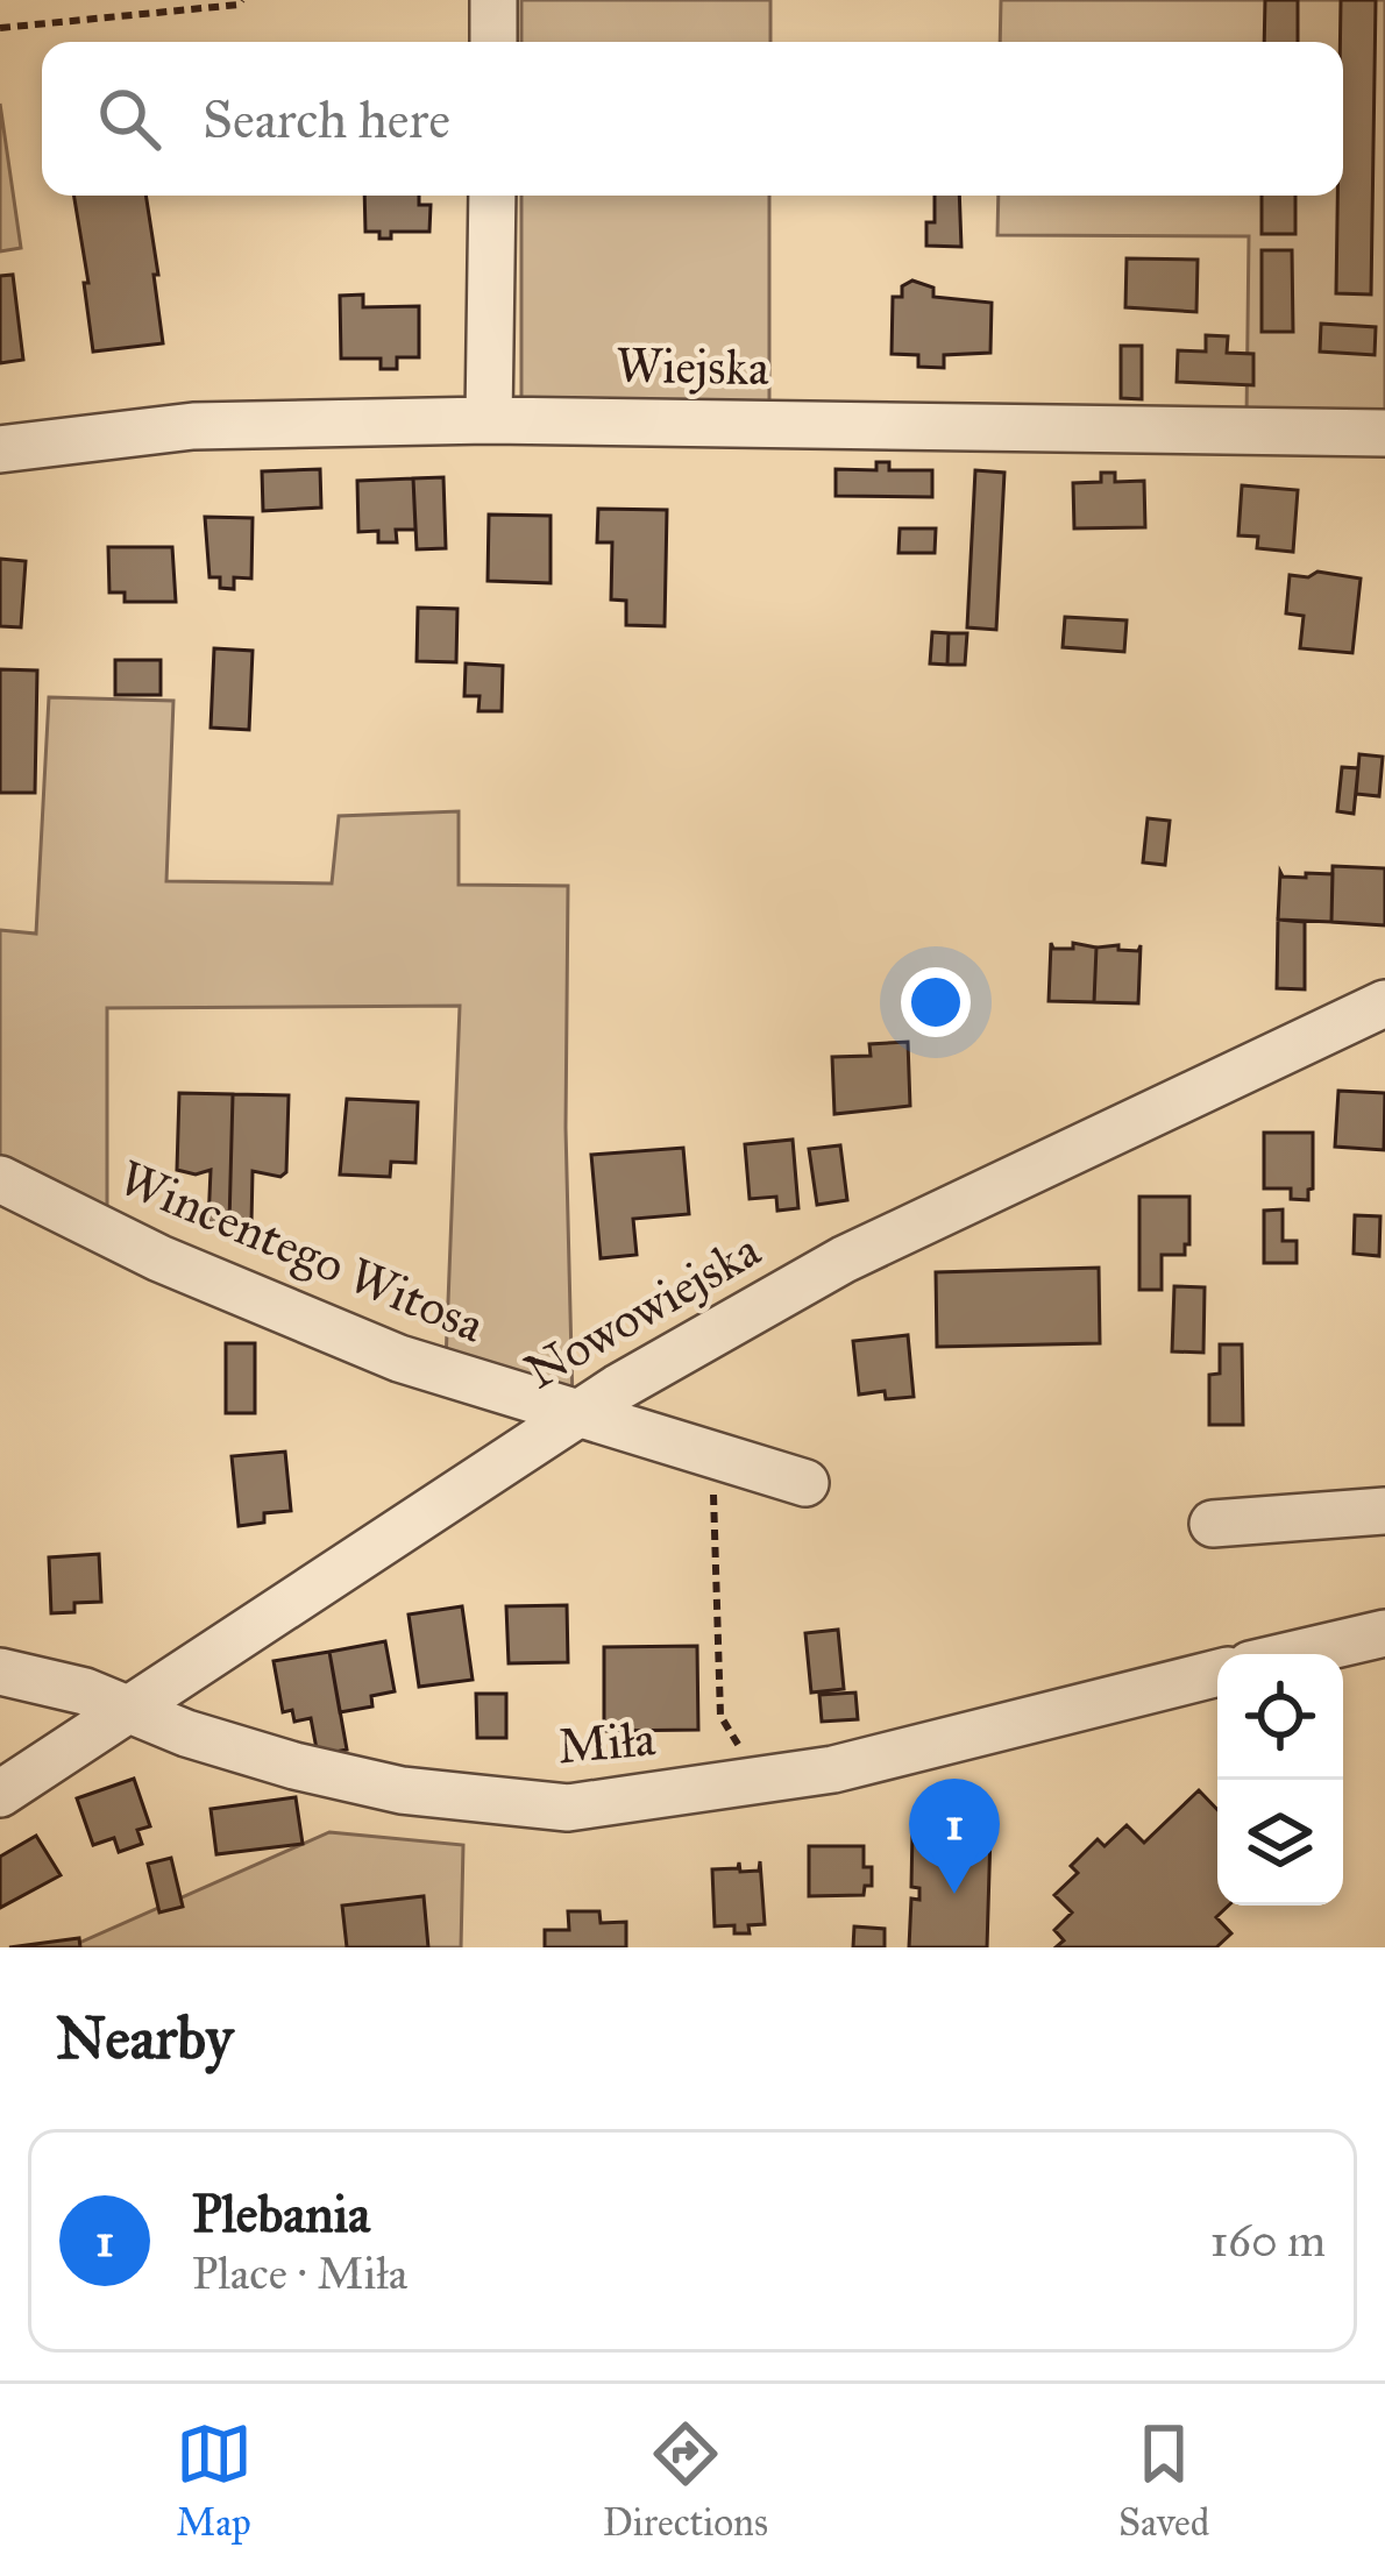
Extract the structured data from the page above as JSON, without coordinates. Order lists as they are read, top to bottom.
{
  "streets": {
    "street": [
      "Wiejska",
      "Wincentego Witosa",
      "Nowowiejska",
      "Miła"
    ]
  },
  "crossings": [
    ["Wincentego Witosa", "Nowowiejska"],
    ["Nowowiejska", "Miła"]
  ],
  "page": {
    "search": "Search here",
    "pins": "1",
    "heading": "Nearby",
    "list": [
      {
        "mark": "1",
        "name": "Plebania",
        "note": "Place · Miła",
        "value": "160 m"
      }
    ],
    "nav": ["Map", "Directions", "Saved"]
  }
}
